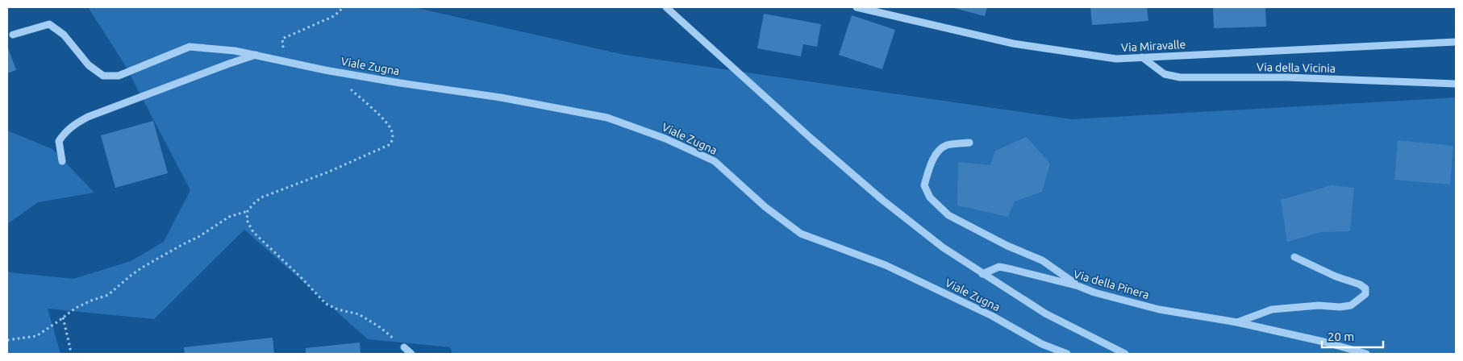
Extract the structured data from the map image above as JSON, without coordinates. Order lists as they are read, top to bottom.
{
  "streets": {
    "street": [
      "Via Miravalle",
      "Viale Zugna",
      "Via della Vicinia",
      "Via della Pinera"
    ]
  },
  "crossings": [
    ["Via Miravalle", "Via della Vicinia"],
    ["Viale Zugna", "Via della Pinera"]
  ],
  "scale_bar": "20 m"
}
